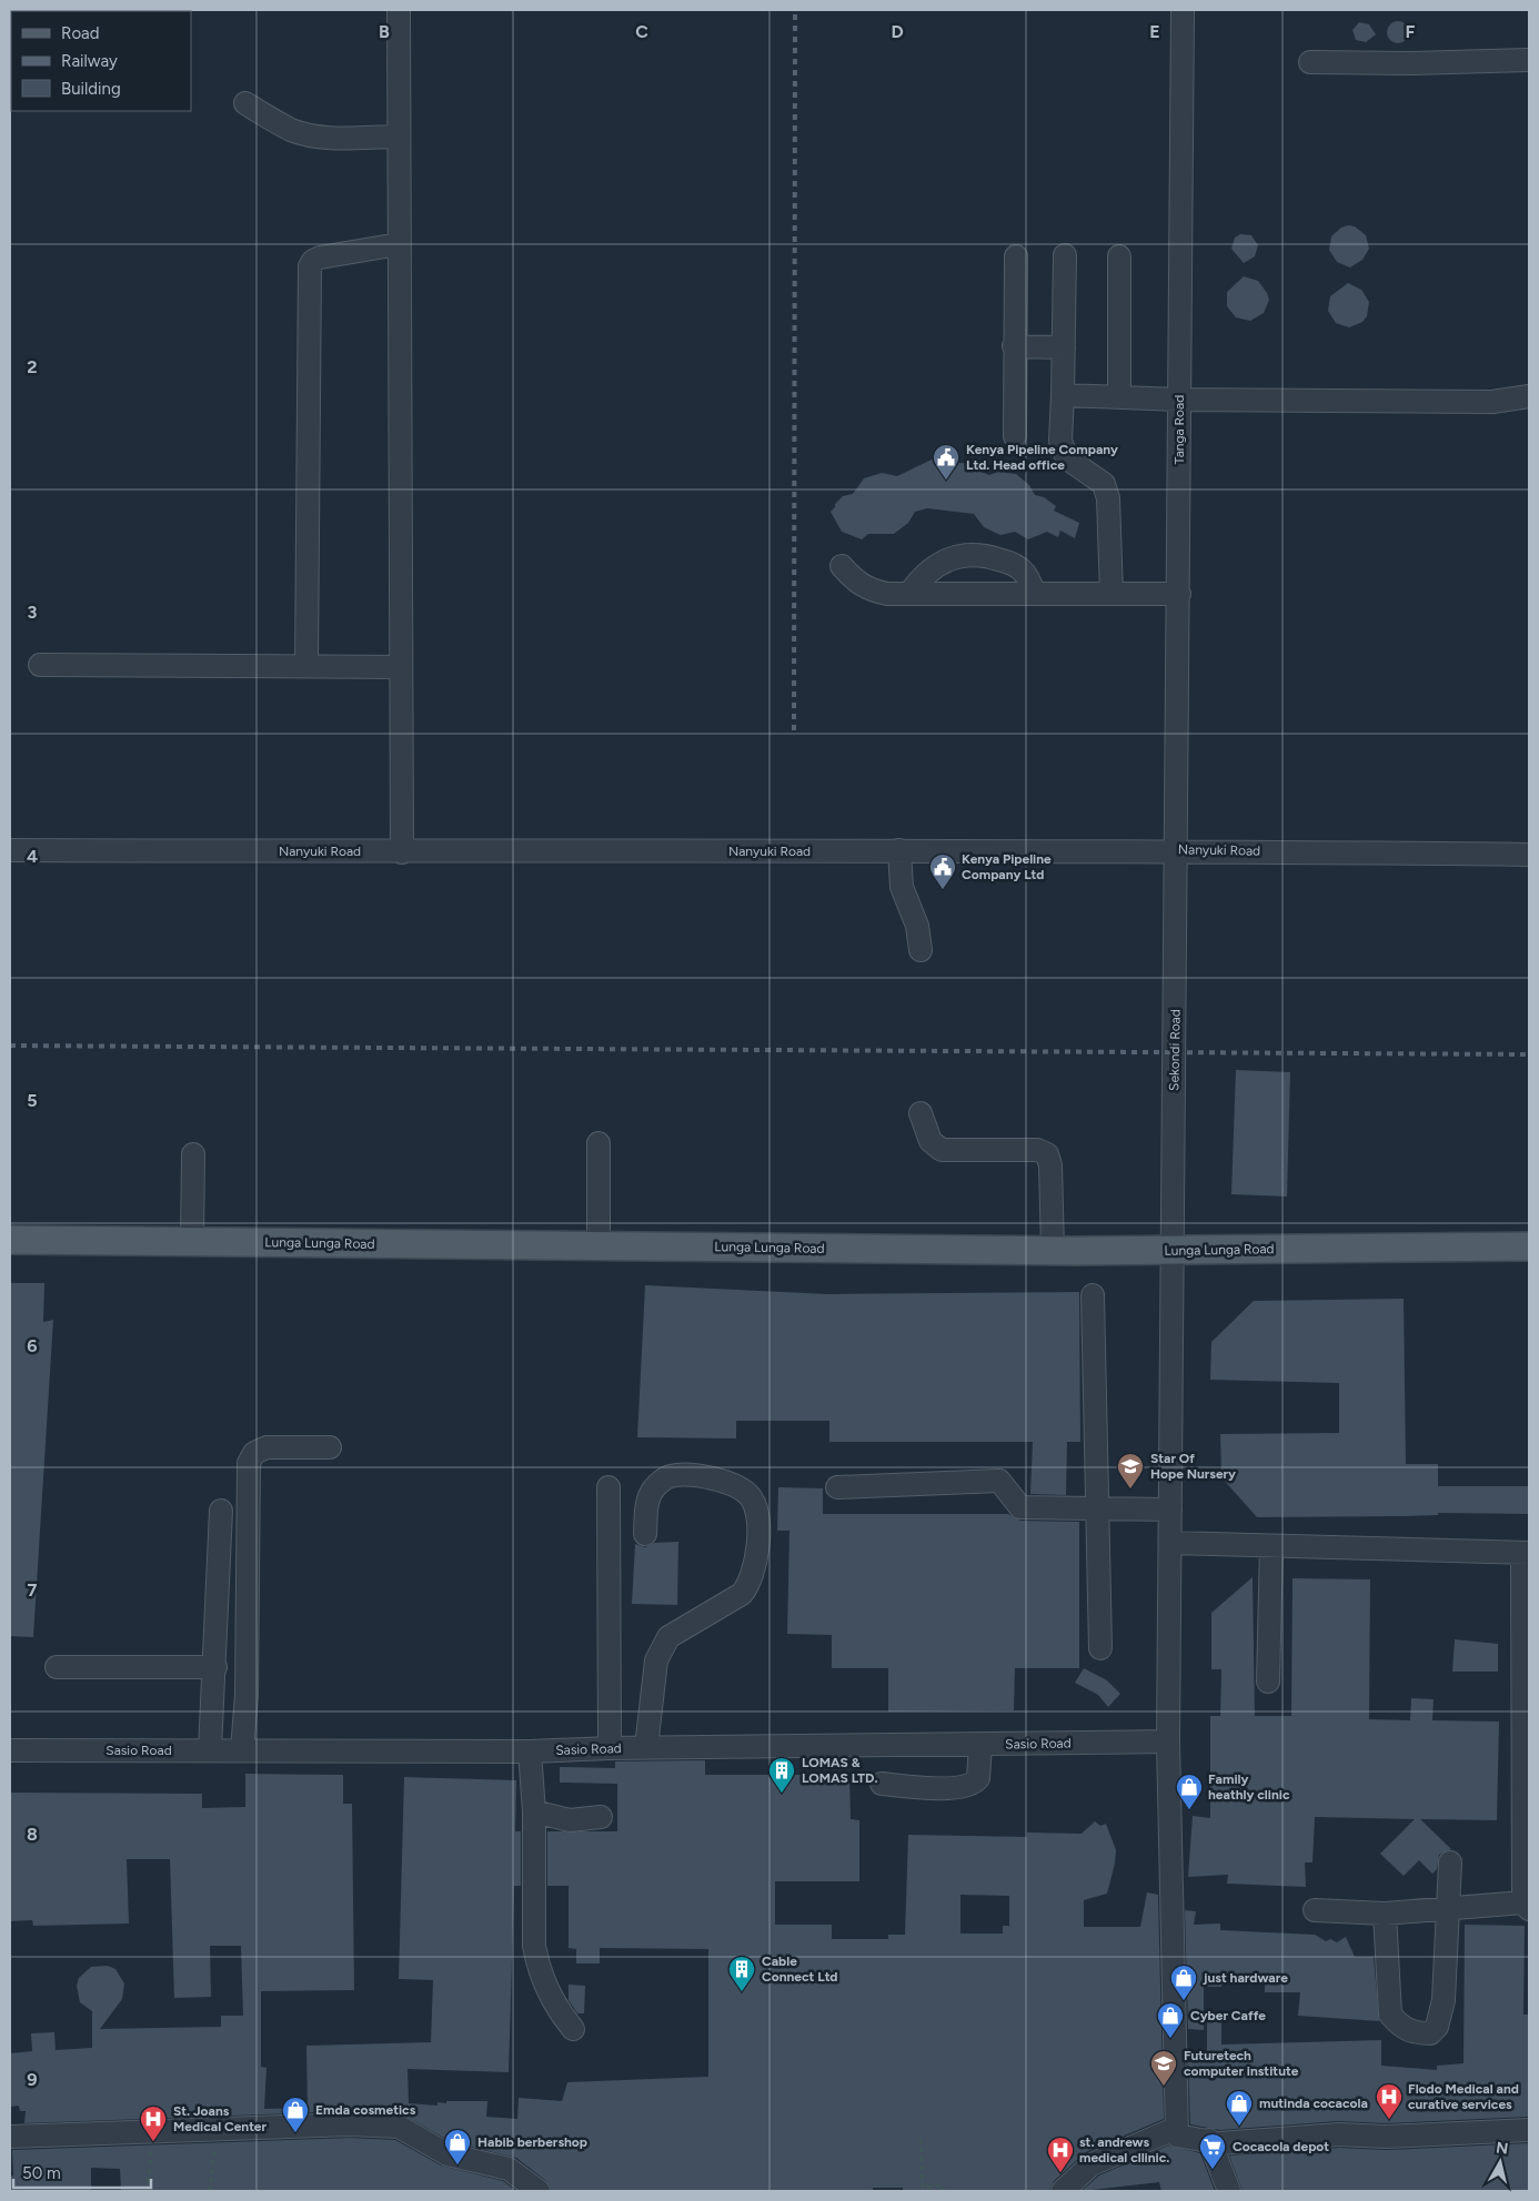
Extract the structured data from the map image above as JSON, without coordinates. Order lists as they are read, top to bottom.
{
  "streets": {
    "main road": ["Lunga Lunga Road"],
    "street": [
      "Tanga Road",
      "Nanyuki Road",
      "Sekondi Road",
      "Sasio Road"
    ]
  },
  "crossings": [
    ["Tanga Road", "Nanyuki Road"],
    ["Tanga Road", "Sekondi Road"],
    ["Nanyuki Road", "Sekondi Road"],
    ["Sekondi Road", "Lunga Lunga Road"],
    ["Sekondi Road", "Sasio Road"]
  ],
  "places": {
    "public building": ["Kenya Pipeline Company Ltd. Head office", "Kenya Pipeline Company Ltd"],
    "school or university": ["Star Of Hope Nursery", "Futuretech computer institute"],
    "building": ["LOMAS & LOMAS LTD.", "Cable Connect Ltd"],
    "shop": [
      "Family heathly clinic",
      "just hardware",
      "Cyber Caffe",
      "mutinda cocacola",
      "Emda cosmetics",
      "Habib berbershop"
    ],
    "hospital": ["Flodo Medical and curative services", "St. Joans Medical Center", "st. andrews medical cllinic."],
    "supermarket": ["Cocacola depot"]
  },
  "legend": ["Road", "Railway", "Building"],
  "scale_bar": "50 m",
  "north": "top",
  "grid": {
    "columns": [
      "B",
      "C",
      "D",
      "E",
      "F"
    ],
    "rows": [
      "2",
      "3",
      "4",
      "5",
      "6",
      "7",
      "8",
      "9"
    ]
  }
}
